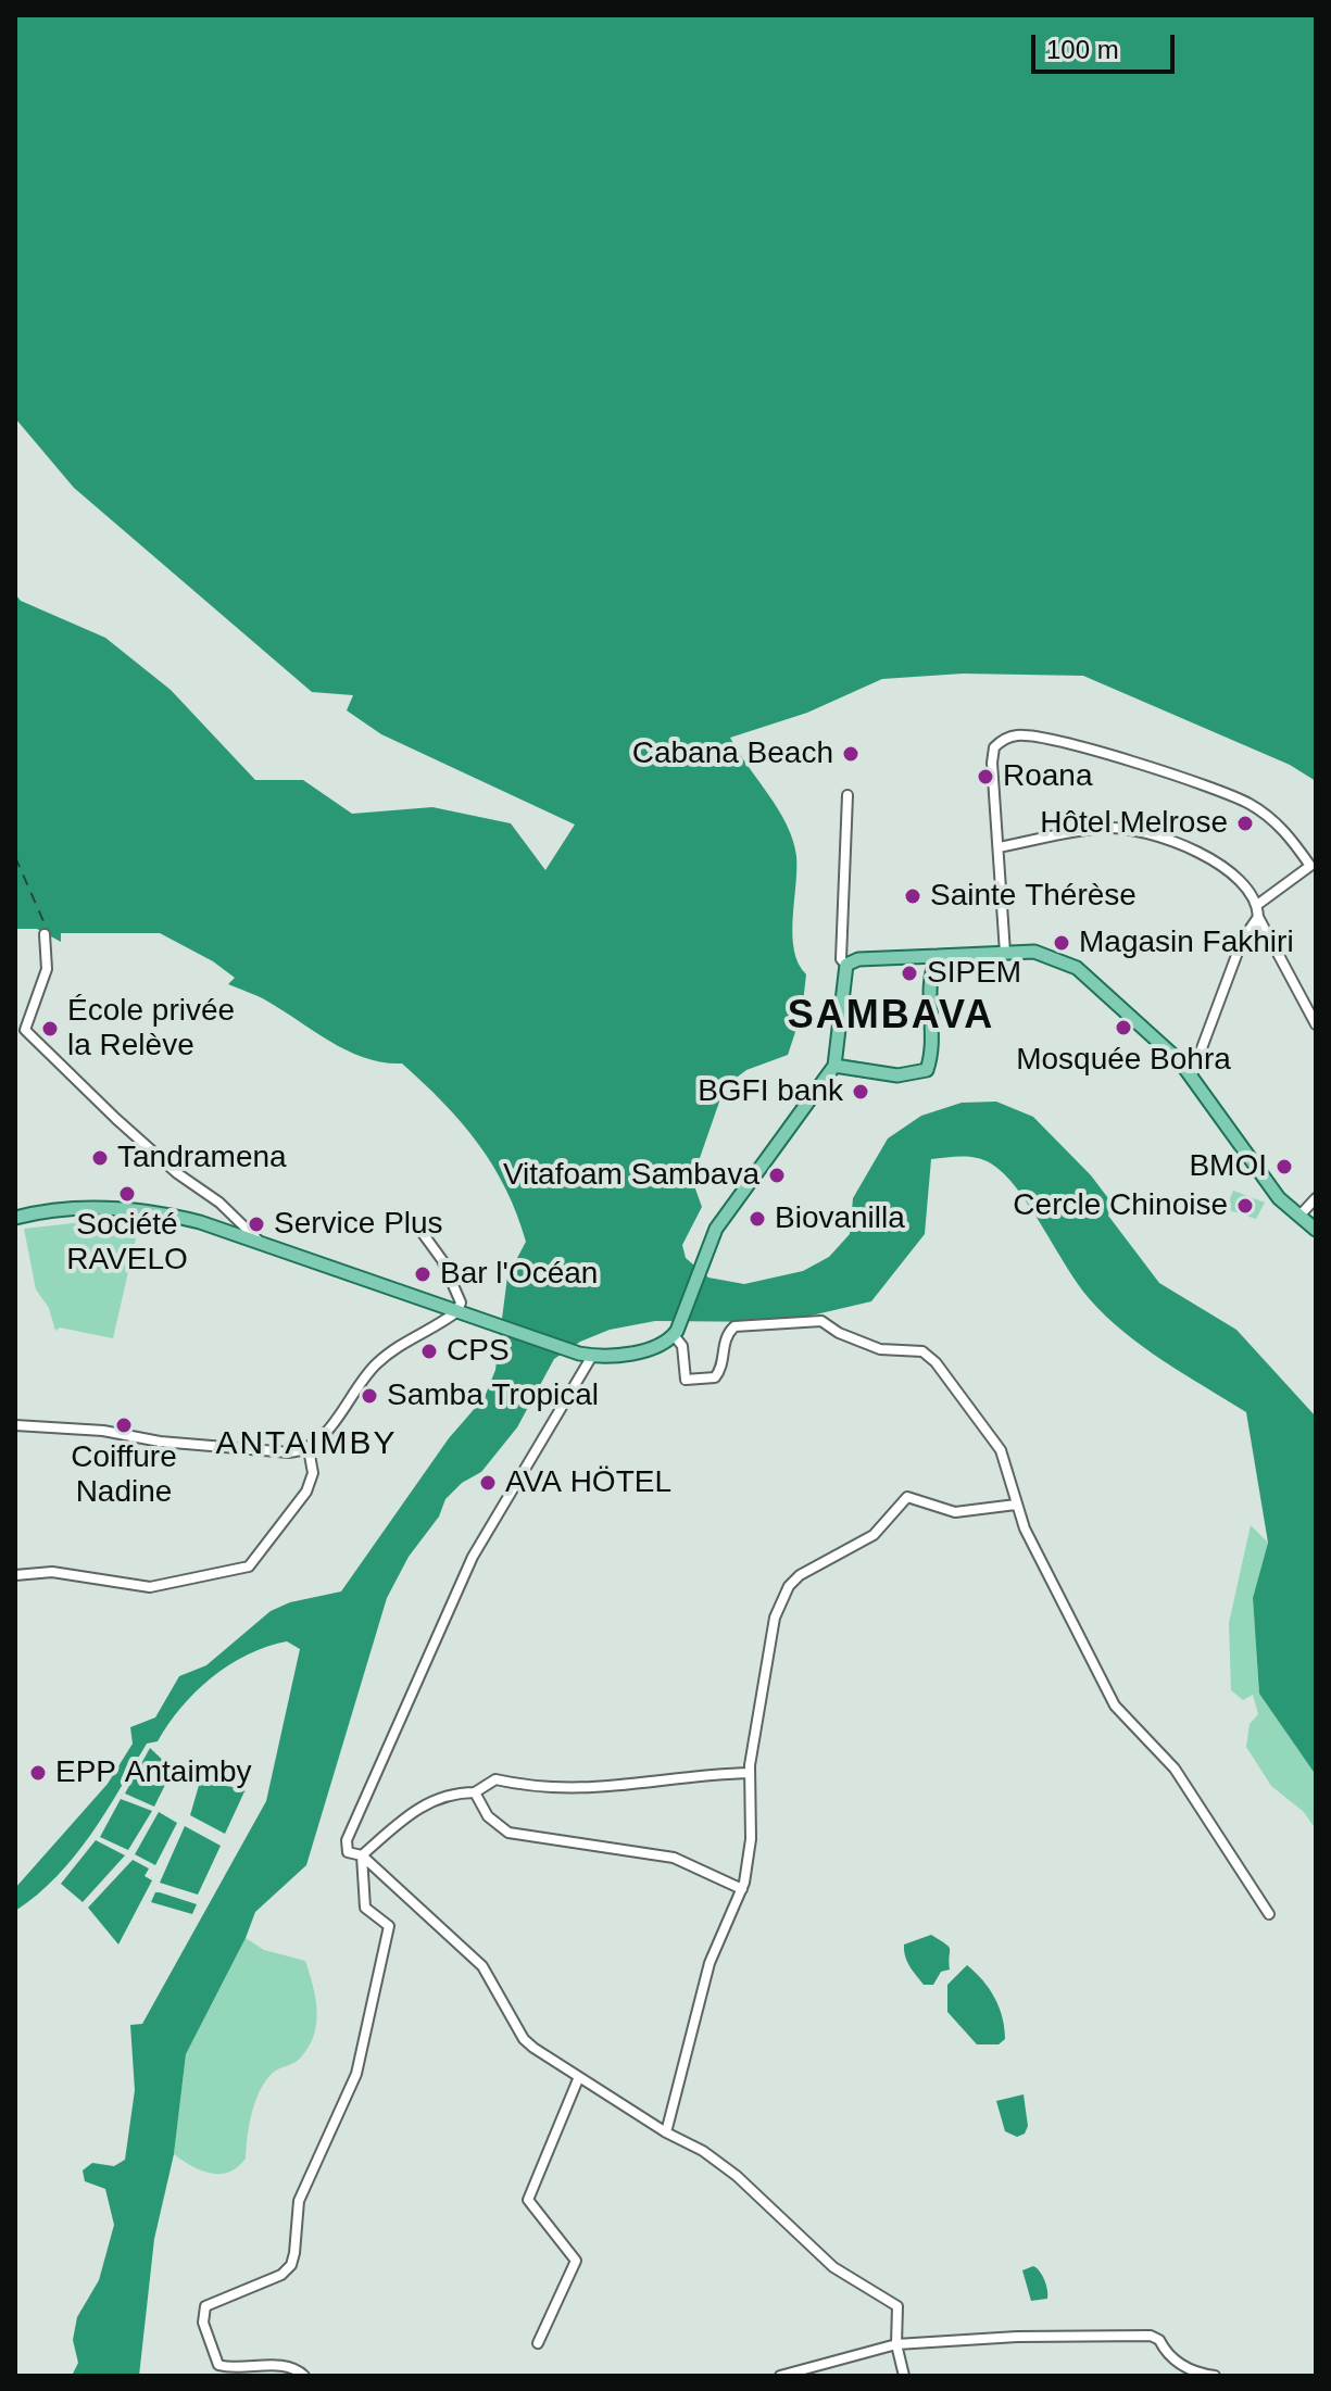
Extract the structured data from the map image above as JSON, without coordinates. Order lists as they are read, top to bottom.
{
  "districts": ["SAMBAVA", "ANTAIMBY"],
  "places": [
    "Cabana Beach",
    "Roana",
    "Hôtel Melrose",
    "Sainte Thérèse",
    "Magasin Fakhiri",
    "SIPEM",
    "Mosquée Bohra",
    "École privée la Relève",
    "BGFI bank",
    "Tandramena",
    "BMOI",
    "Vitafoam Sambava",
    "Société RAVELO",
    "Cercle Chinoise",
    "Biovanilla",
    "Service Plus",
    "Bar l'Océan",
    "CPS",
    "Samba Tropical",
    "Coiffure Nadine",
    "AVA HÖTEL",
    "EPP Antaimby"
  ],
  "scale_bar": "100 m"
}
